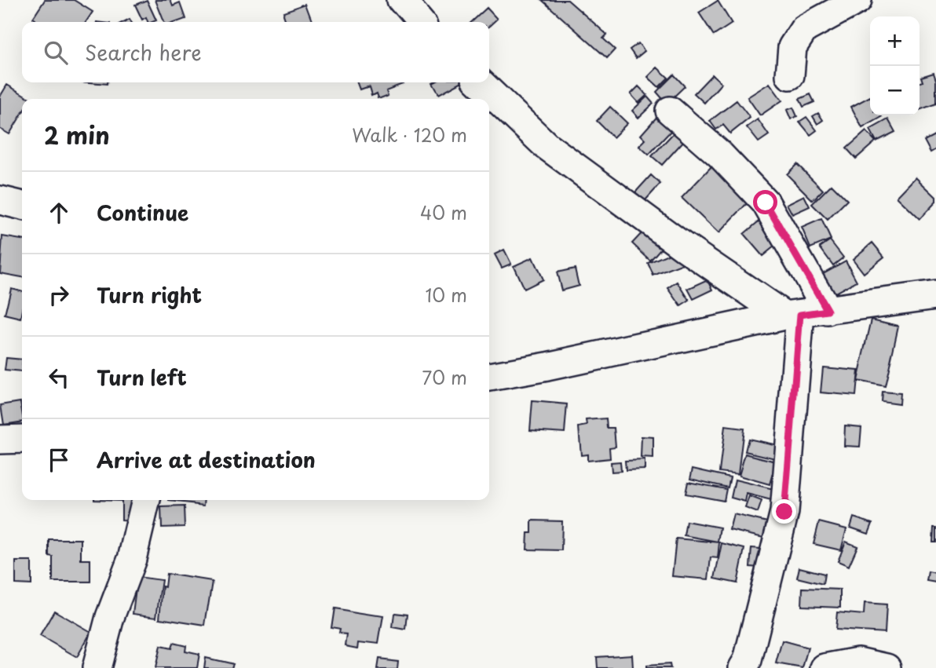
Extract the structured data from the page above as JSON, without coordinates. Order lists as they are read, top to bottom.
{
  "page": {
    "map_buttons": ["+", "−"],
    "search": "Search here",
    "heading": ["2 min", "Walk · 120 m"],
    "list": [
      ["Continue", "40 m"],
      ["Turn right", "10 m"],
      ["Turn left", "70 m"],
      "Arrive at destination"
    ]
  }
}
